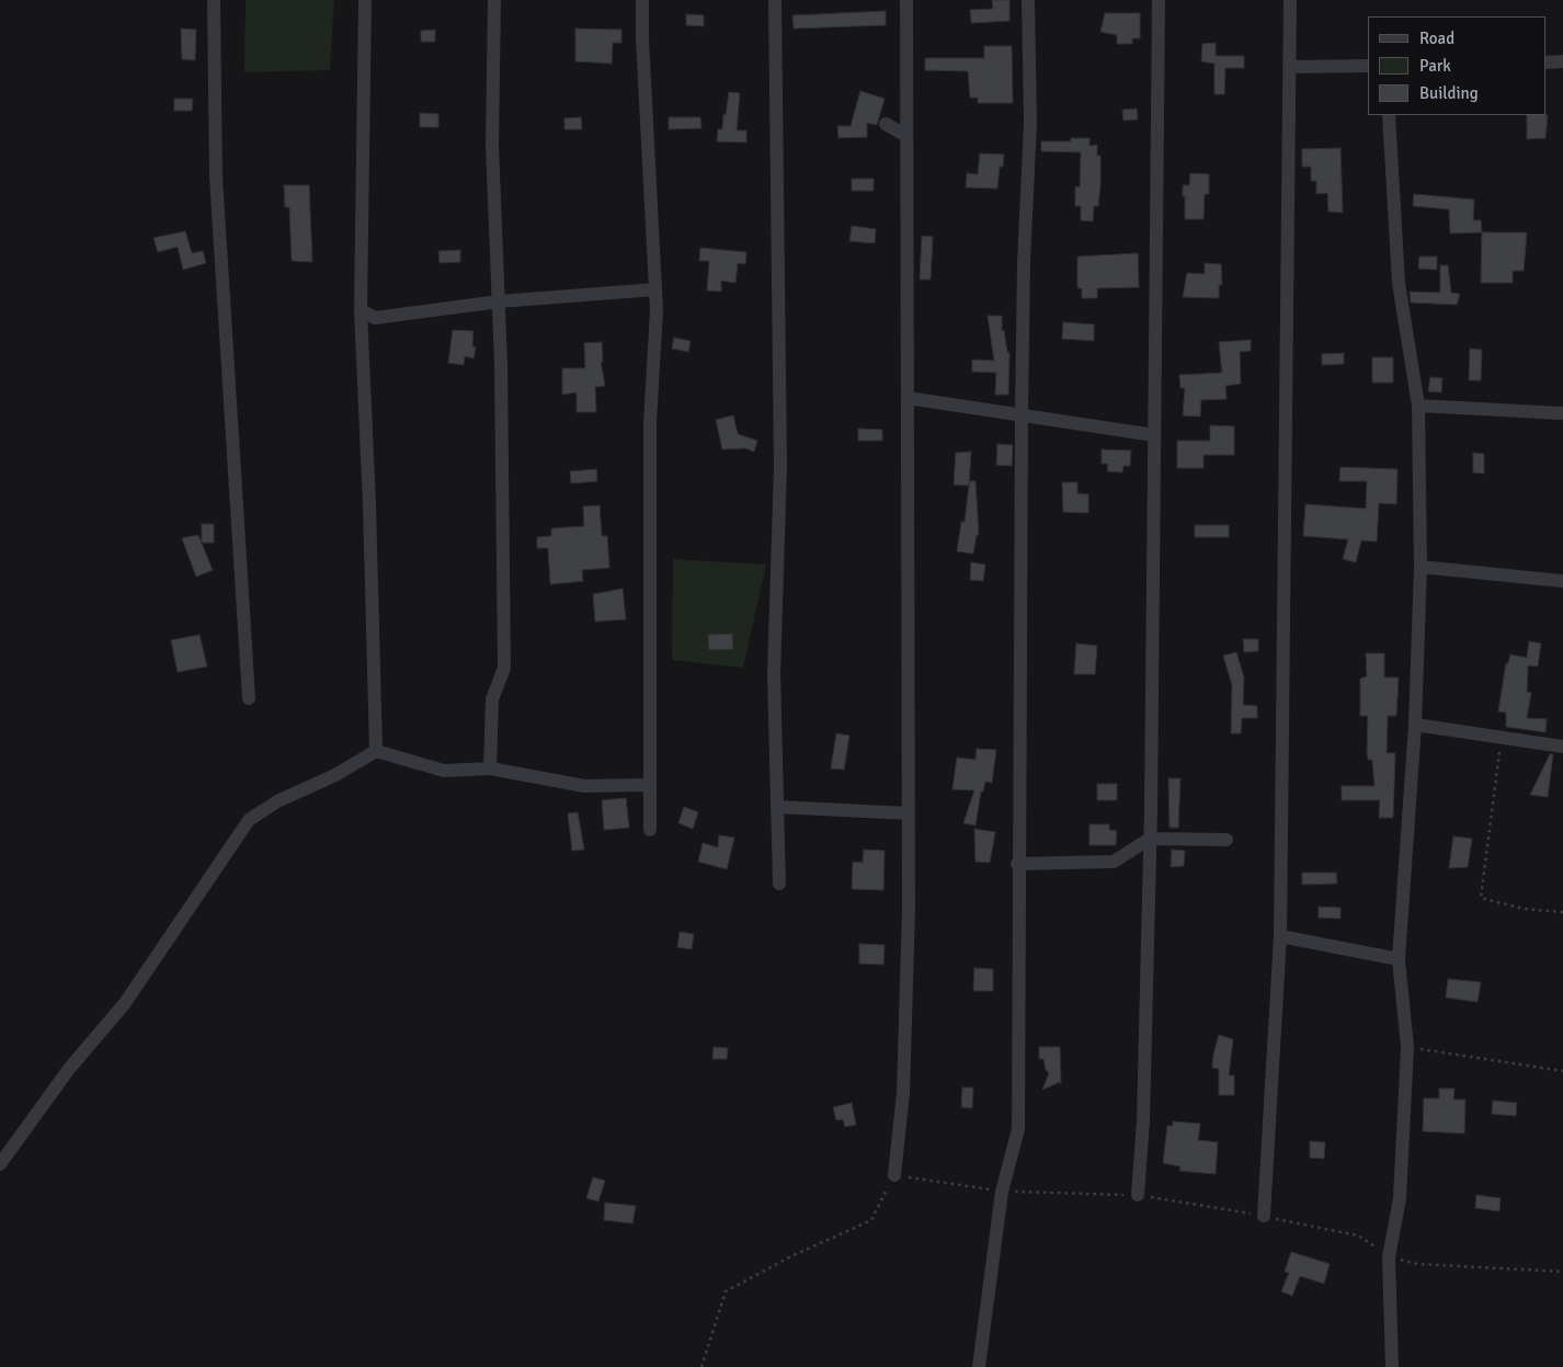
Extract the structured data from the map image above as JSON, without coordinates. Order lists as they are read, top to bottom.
{
  "legend": ["Road", "Park", "Building"]
}
